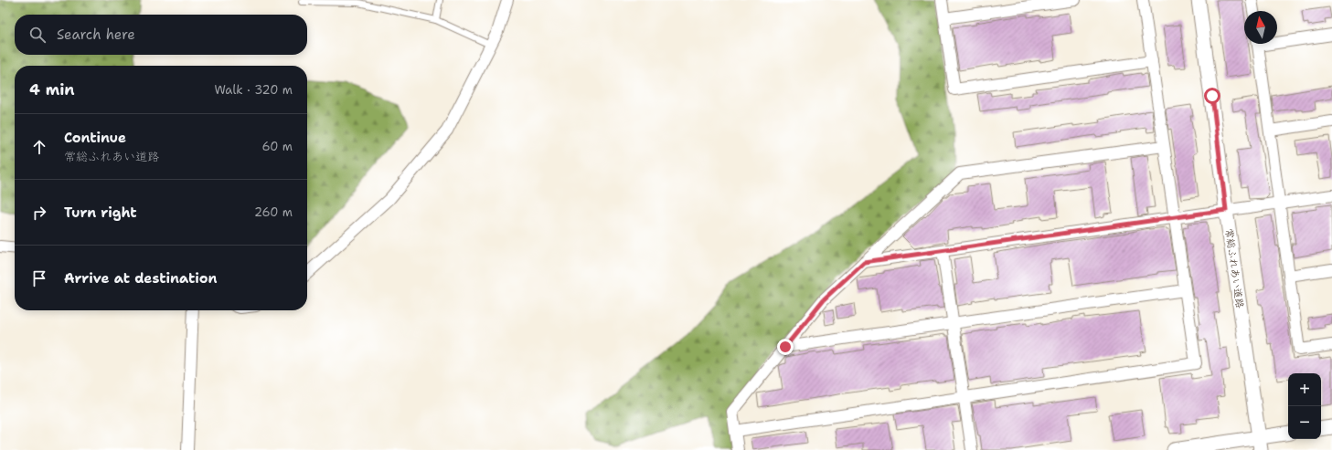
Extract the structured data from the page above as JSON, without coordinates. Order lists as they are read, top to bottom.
{
  "streets": {
    "street": ["常総ふれあい道路"]
  },
  "north": "top",
  "page": {
    "search": "Search here",
    "heading": ["4 min", "Walk · 320 m"],
    "list": [
      ["Continue", "常総ふれあい道路", "60 m"],
      ["Turn right", "260 m"],
      "Arrive at destination"
    ],
    "map_buttons": ["+", "−"]
  }
}
